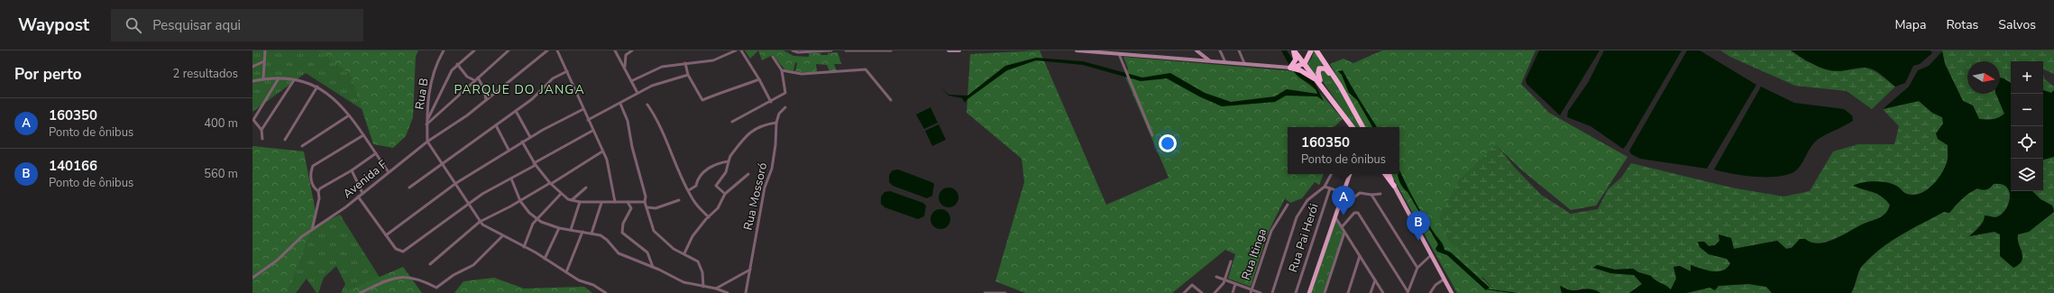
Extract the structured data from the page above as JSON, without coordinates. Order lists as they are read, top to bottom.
{
  "streets": {
    "street": [
      "Rua B",
      "Avenida F",
      "Rua Mossoró",
      "Rua Pai Herói",
      "Rua Itinga"
    ]
  },
  "crossings": [
    ["Rua B", "Avenida F"]
  ],
  "districts": ["PARQUE DO JANGA"],
  "north": "right",
  "page": {
    "header": "Waypost",
    "search": "Pesquisar aqui",
    "nav": ["Mapa", "Rotas", "Salvos"],
    "heading": ["Por perto", "2 resultados"],
    "map_buttons": ["+", "−"],
    "list": [
      {
        "mark": "A",
        "name": "160350",
        "note": "Ponto de ônibus",
        "value": "400 m"
      },
      {
        "mark": "B",
        "name": "140166",
        "note": "Ponto de ônibus",
        "value": "560 m"
      }
    ],
    "popup": ["160350", "Ponto de ônibus"],
    "pins": ["A", "B"]
  }
}
